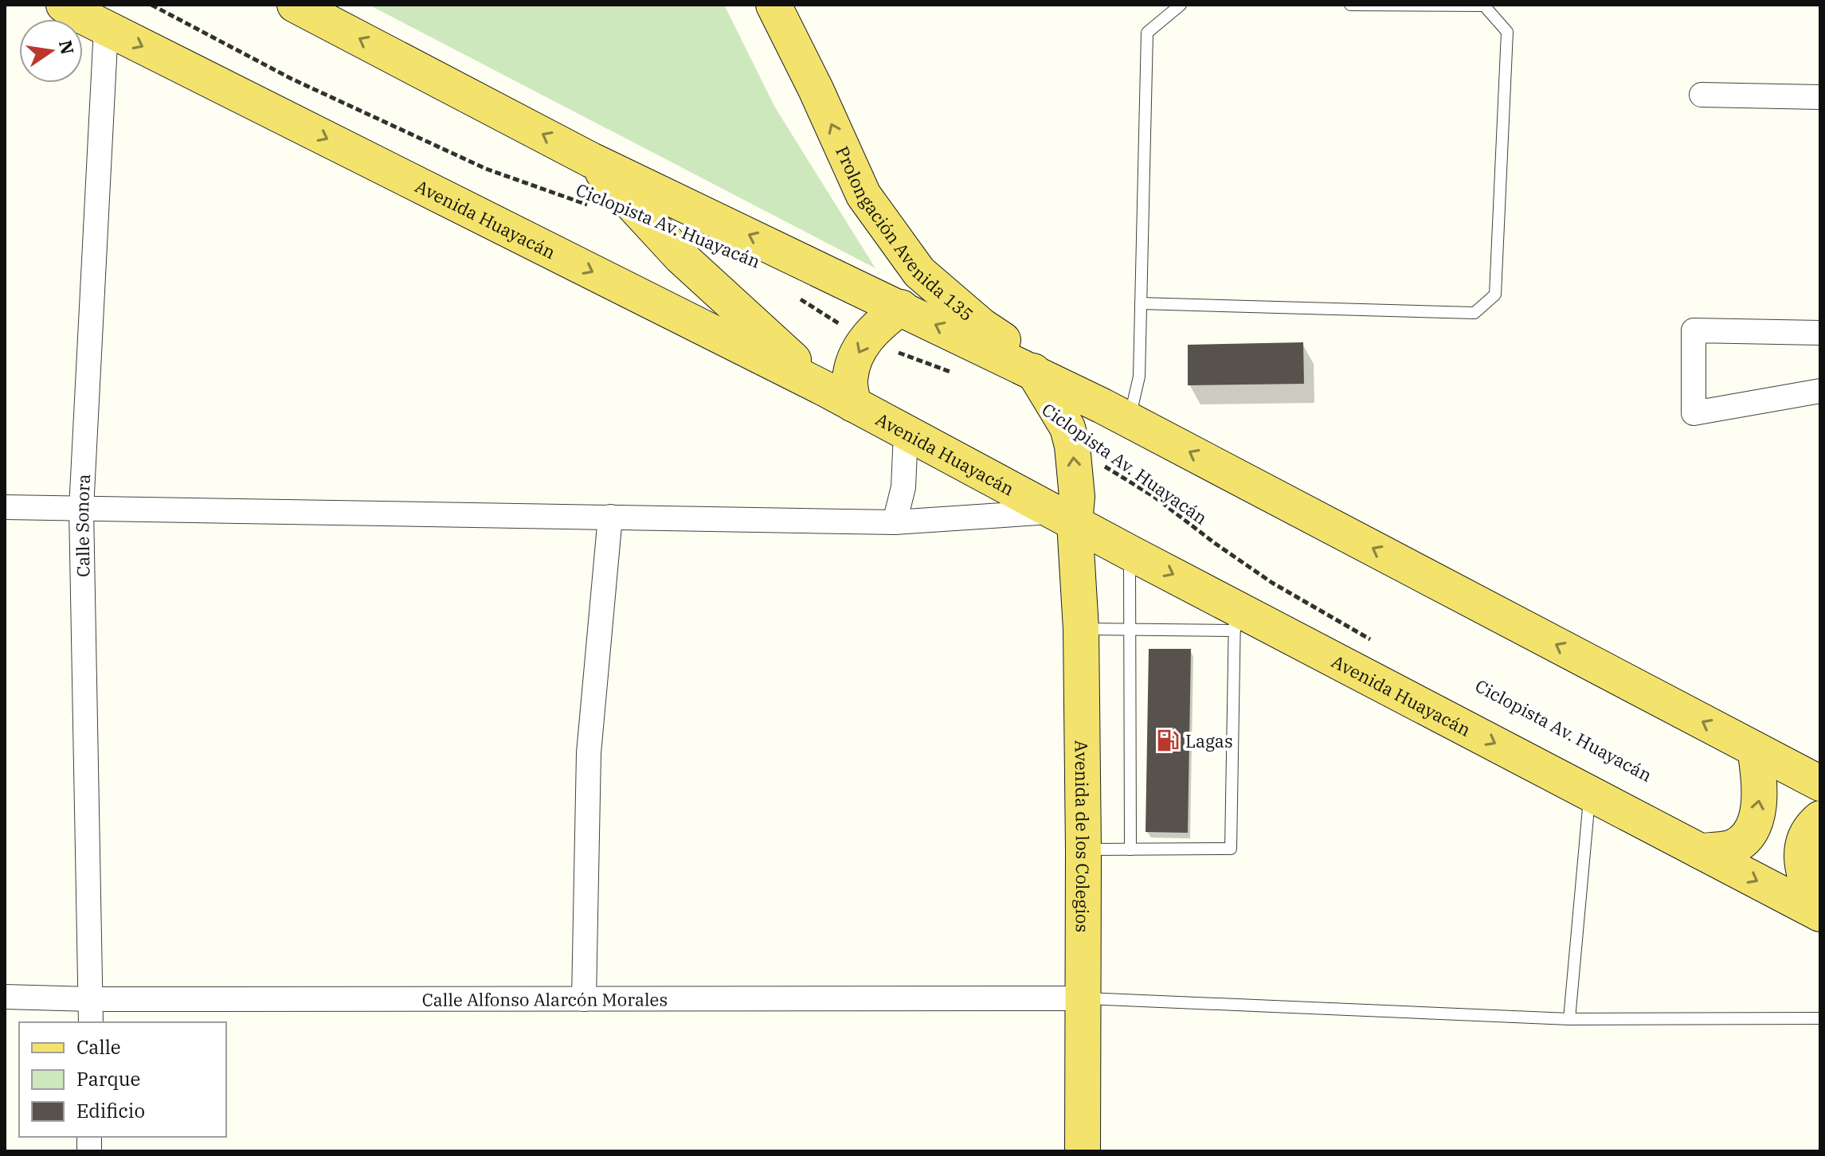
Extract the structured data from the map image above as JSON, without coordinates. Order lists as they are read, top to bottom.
{
  "streets": {
    "main road": ["Avenida Huayacán", "Prolongación Avenida 135", "Avenida de los Colegios"],
    "street": ["Calle Sonora", "Calle Alfonso Alarcón Morales"],
    "path": ["Ciclopista Av. Huayacán"]
  },
  "crossings": [
    ["Avenida Huayacán", "Calle Sonora"],
    ["Avenida Huayacán", "Avenida de los Colegios"],
    ["Ciclopista Av. Huayacán", "Avenida de los Colegios"],
    ["Prolongación Avenida 135", "Avenida de los Colegios"],
    ["Calle Sonora", "Calle Alfonso Alarcón Morales"],
    ["Avenida de los Colegios", "Calle Alfonso Alarcón Morales"]
  ],
  "places": {
    "fuel station": ["Lagas"]
  },
  "legend": ["Calle", "Parque", "Edificio"],
  "north": "right"
}
